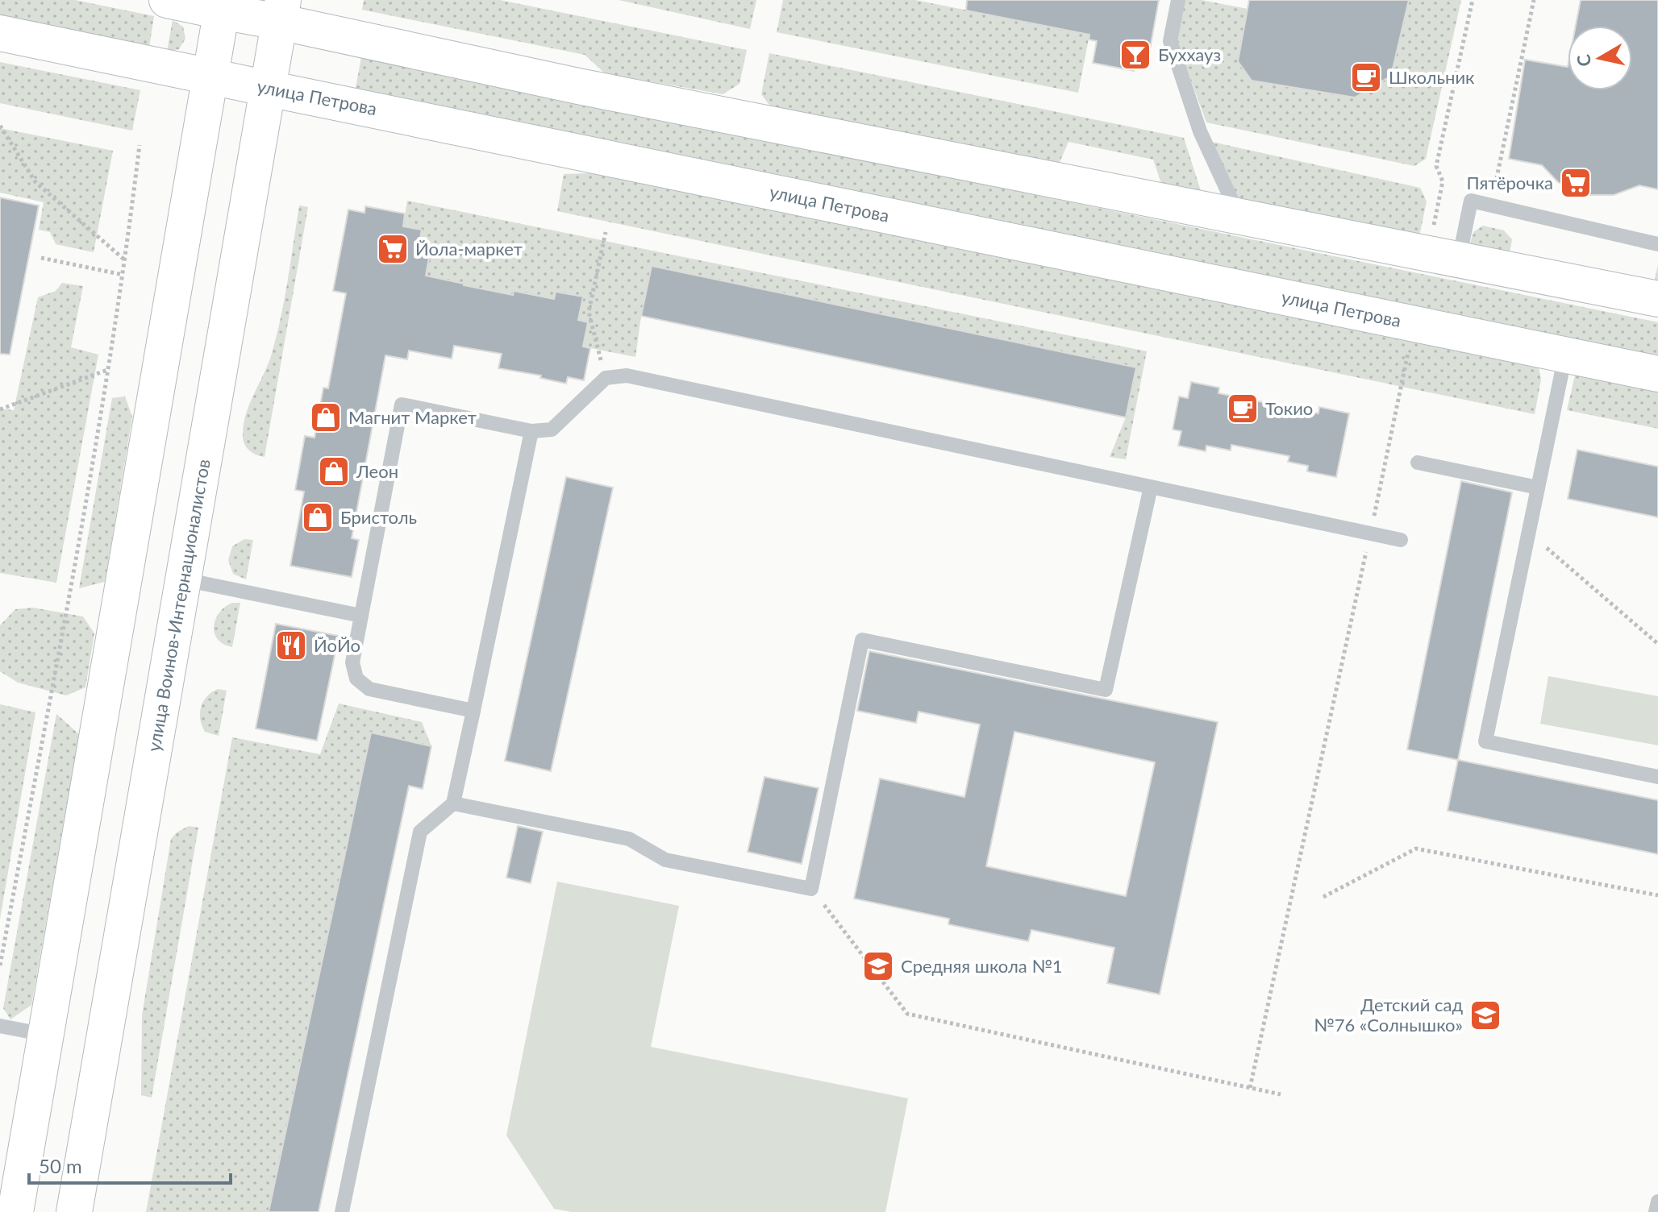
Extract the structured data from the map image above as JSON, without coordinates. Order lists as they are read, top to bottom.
{
  "streets": {
    "main road": ["улица Петрова", "улица Воинов-Интернационалистов"]
  },
  "crossings": [
    ["улица Петрова", "улица Воинов-Интернационалистов"]
  ],
  "places": {
    "bar": ["Буххауз"],
    "cafe": ["Школьник", "Токио"],
    "supermarket": ["Пятёрочка", "Йола-маркет"],
    "shop": ["Магнит Маркет", "Леон", "Бристоль"],
    "restaurant": ["ЙоЙо"],
    "school or university": ["Средняя школа №1", "Детский сад №76 «Солнышко»"]
  },
  "scale_bar": "50 m",
  "north": "left"
}
